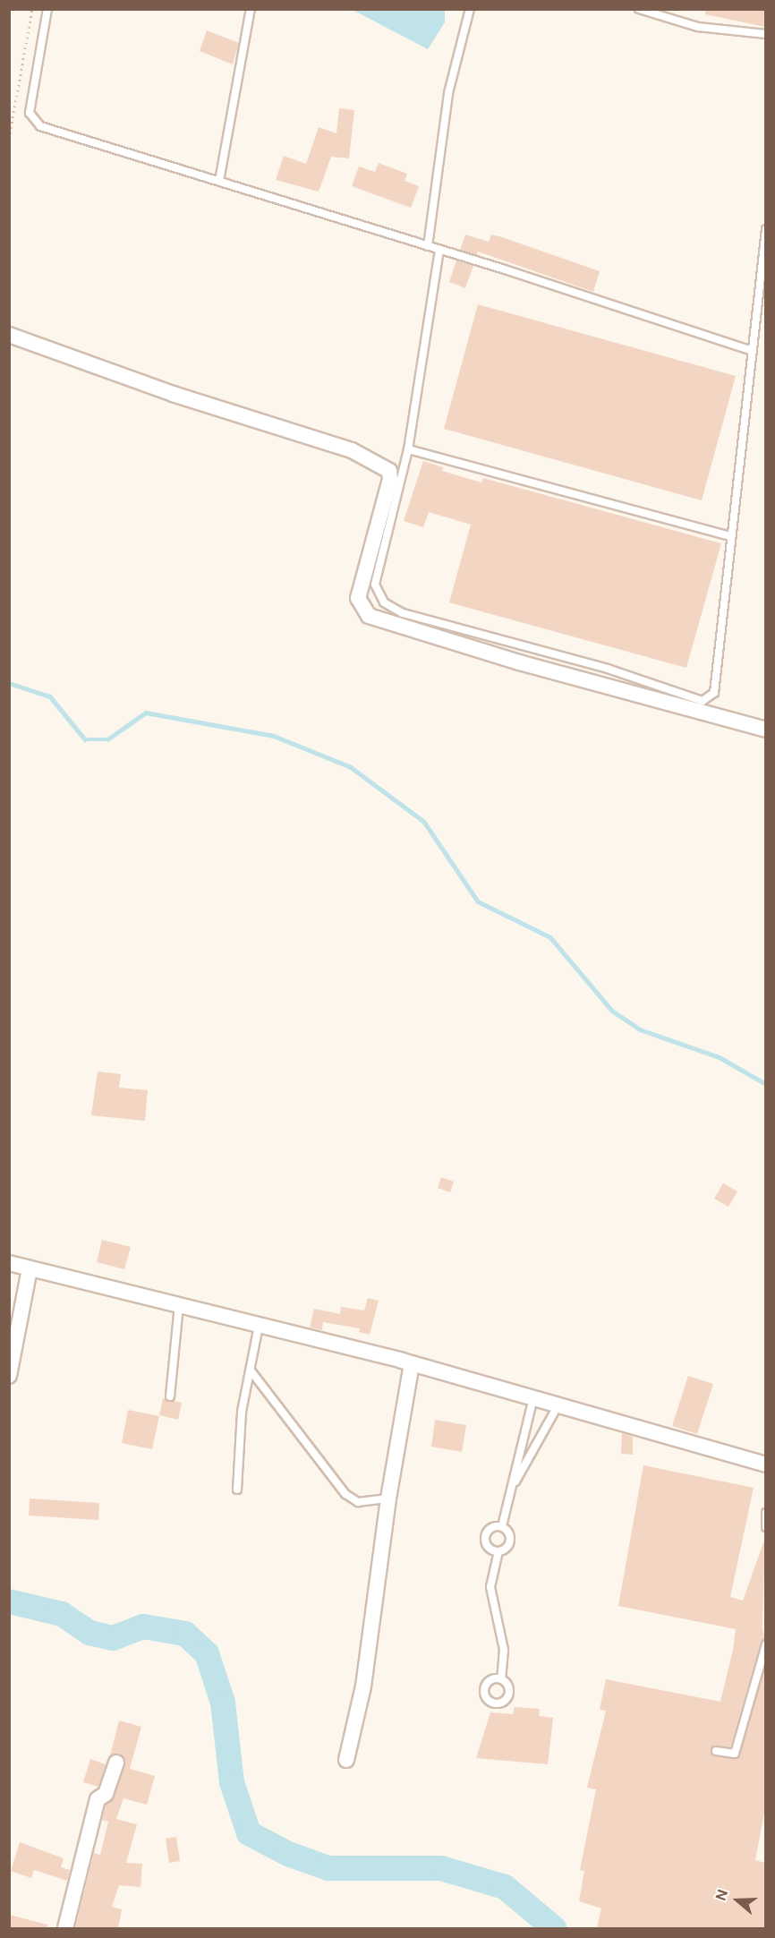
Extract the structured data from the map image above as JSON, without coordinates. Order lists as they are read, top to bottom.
{
  "north": "left"
}
